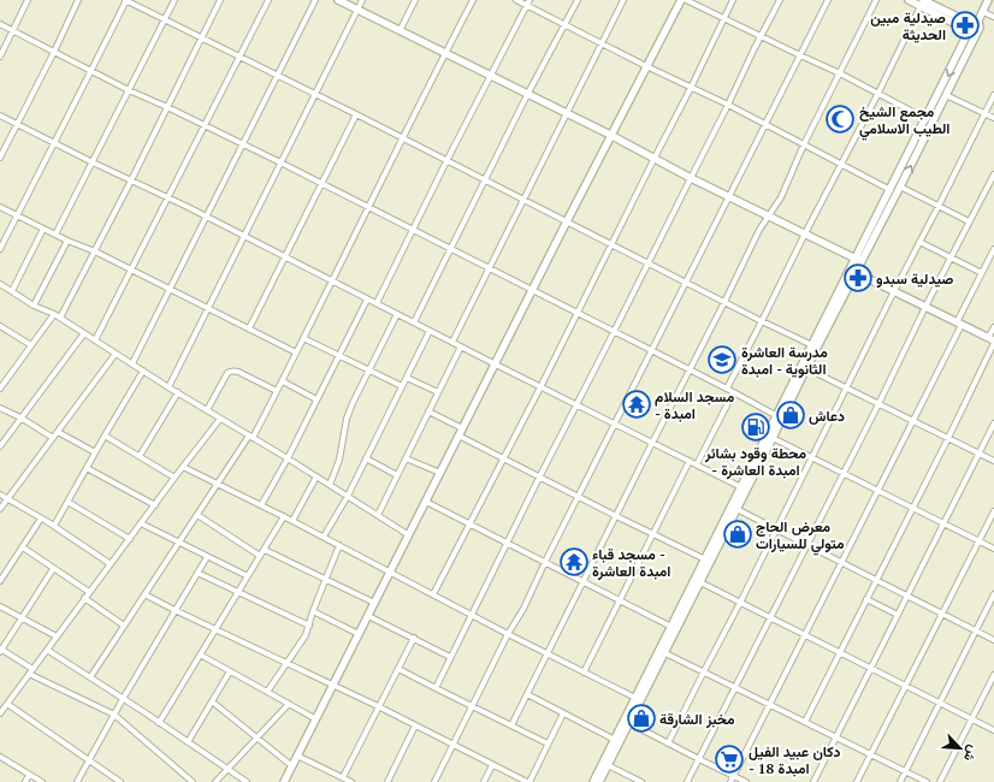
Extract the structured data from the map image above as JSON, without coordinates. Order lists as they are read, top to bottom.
{
  "places": {
    "pharmacy": ["صيدلية مبين الحديثة", "صيدلية سبدو"],
    "mosque": ["مجمع الشيخ الطيب الاسلامي"],
    "school or university": ["مدرسة العاشرة الثانوية - امبدة"],
    "temple": ["مسجد السلام - امبدة", "مسجد قباء - امبدة العاشرة"],
    "shop": ["دعاش", "معرض الحاج متولي للسيارات", "مخبز الشارقة"],
    "fuel station": ["محطة وقود بشائر - امبدة العاشرة"],
    "supermarket": ["دكان عبيد الفيل - امبدة 18"]
  },
  "north": "bottom right"
}
